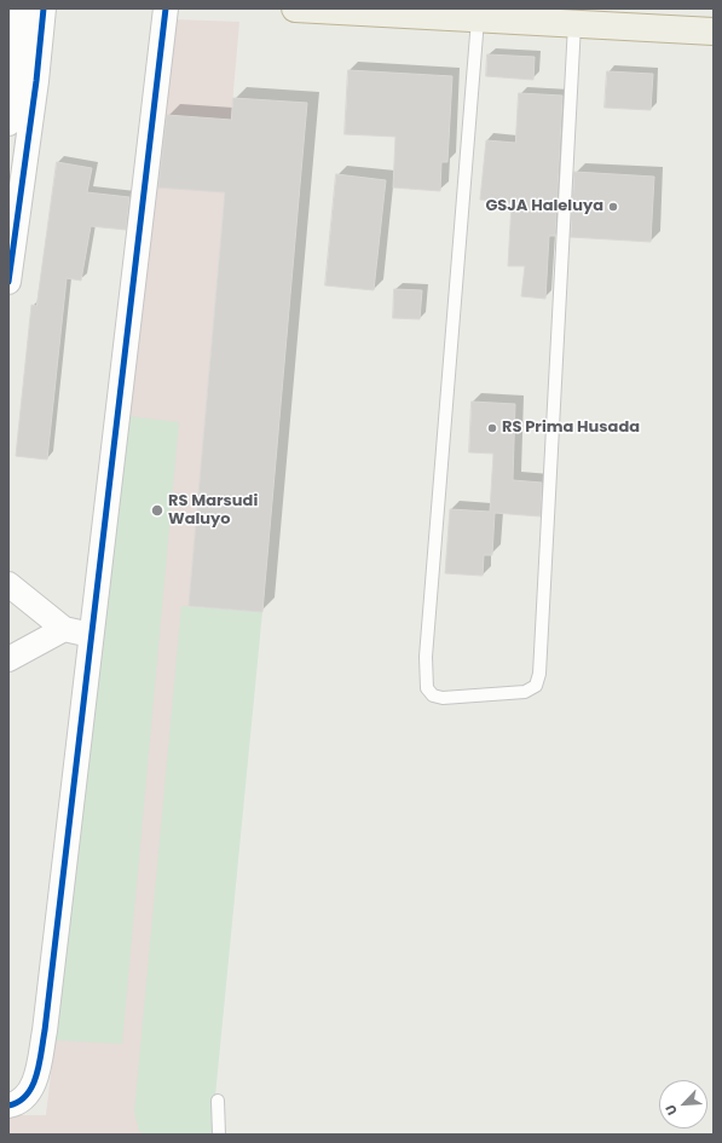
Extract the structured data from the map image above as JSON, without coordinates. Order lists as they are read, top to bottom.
{
  "places": ["GSJA Haleluya", "RS Prima Husada", "RS Marsudi Waluyo"],
  "north": "bottom left"
}
